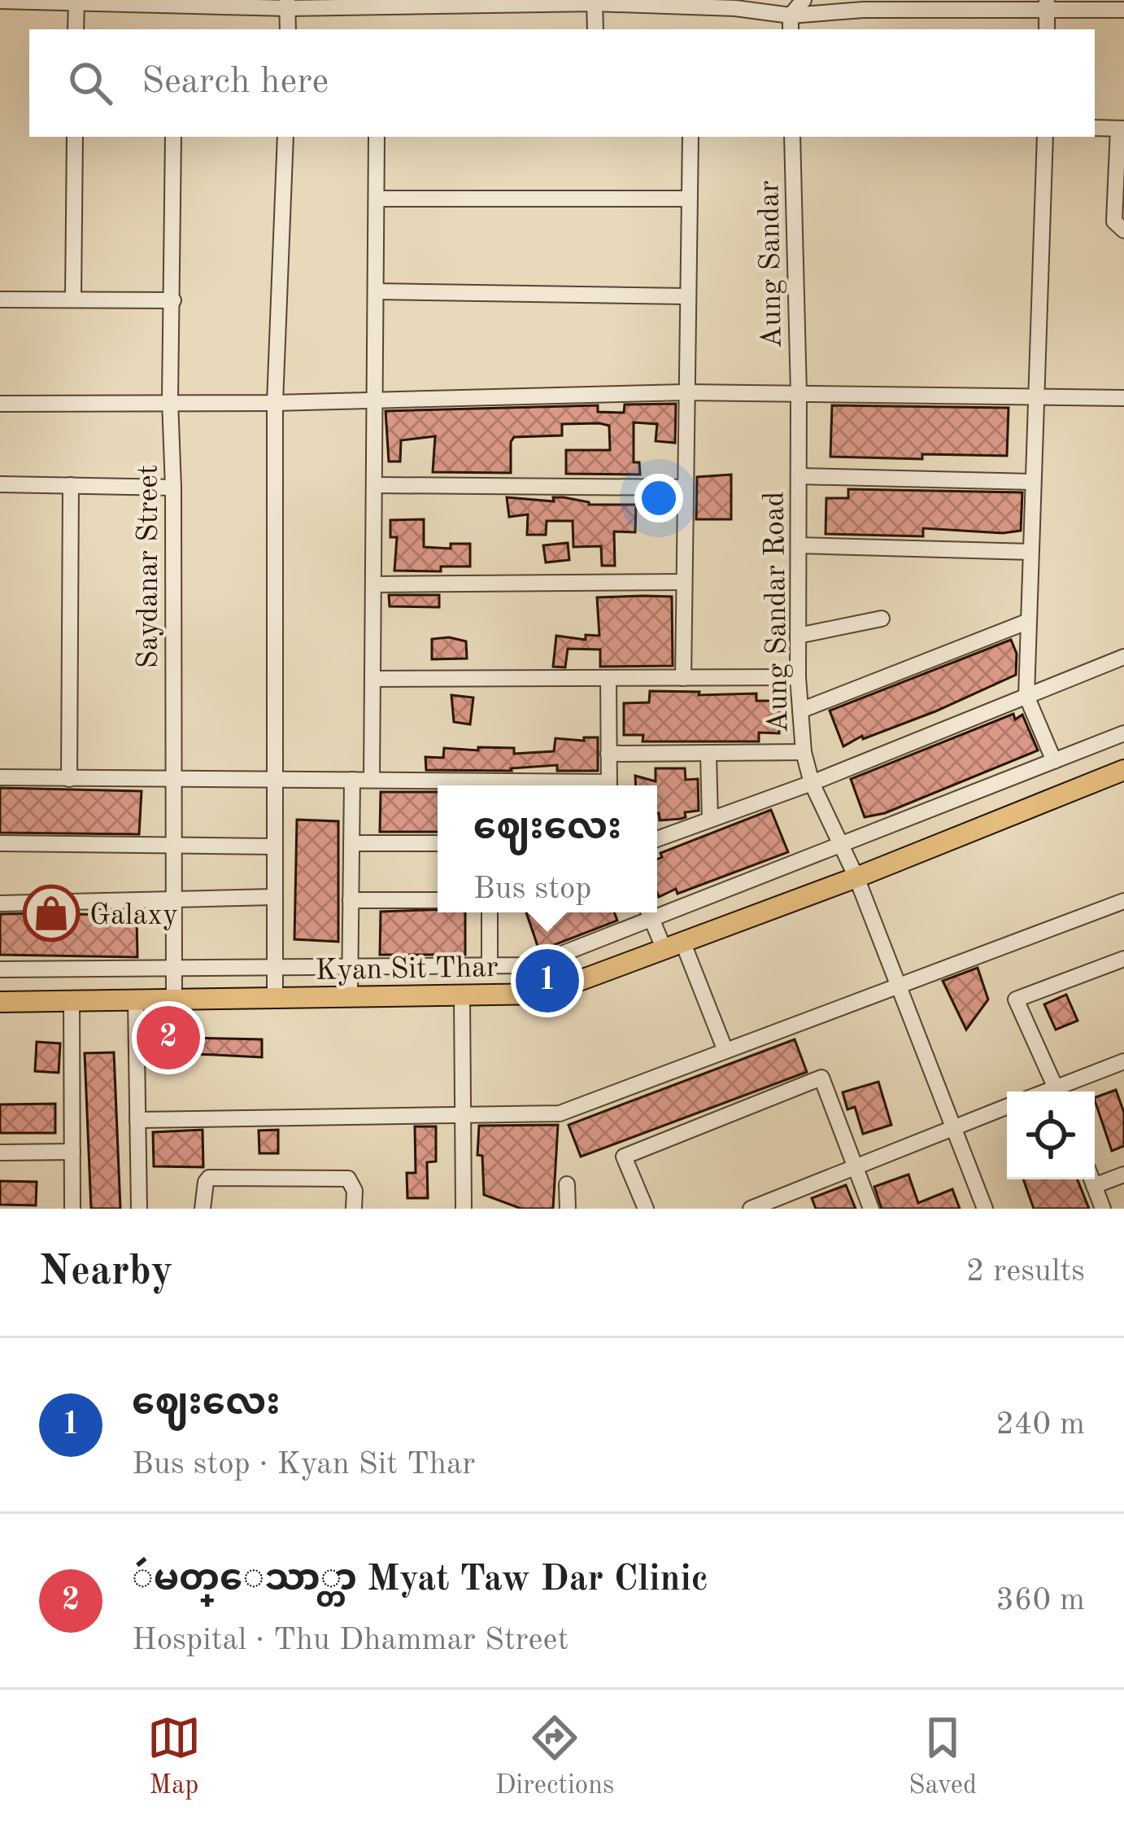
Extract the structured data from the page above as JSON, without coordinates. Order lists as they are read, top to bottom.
{
  "streets": {
    "main road": ["Kyan Sit Thar"],
    "street": ["Aung Sandar", "Saydanar Street", "Aung Sandar Road"]
  },
  "crossings": [
    ["Aung Sandar", "Aung Sandar Road"],
    ["Saydanar Street", "Kyan Sit Thar"],
    ["Aung Sandar Road", "Kyan Sit Thar"]
  ],
  "places": {
    "shop": ["Galaxy"]
  },
  "page": {
    "search": "Search here",
    "popup": ["ဈေးလေး", "Bus stop"],
    "pins": ["1", "2"],
    "heading": ["Nearby", "2 results"],
    "list": [
      {
        "mark": "1",
        "name": "ဈေးလေး",
        "note": "Bus stop · Kyan Sit Thar",
        "value": "240 m"
      },
      {
        "mark": "2",
        "name": "ဴမတ္ေသာ္တာ Myat Taw Dar Clinic",
        "note": "Hospital · Thu Dhammar Street",
        "value": "360 m"
      }
    ],
    "nav": ["Map", "Directions", "Saved"]
  }
}
